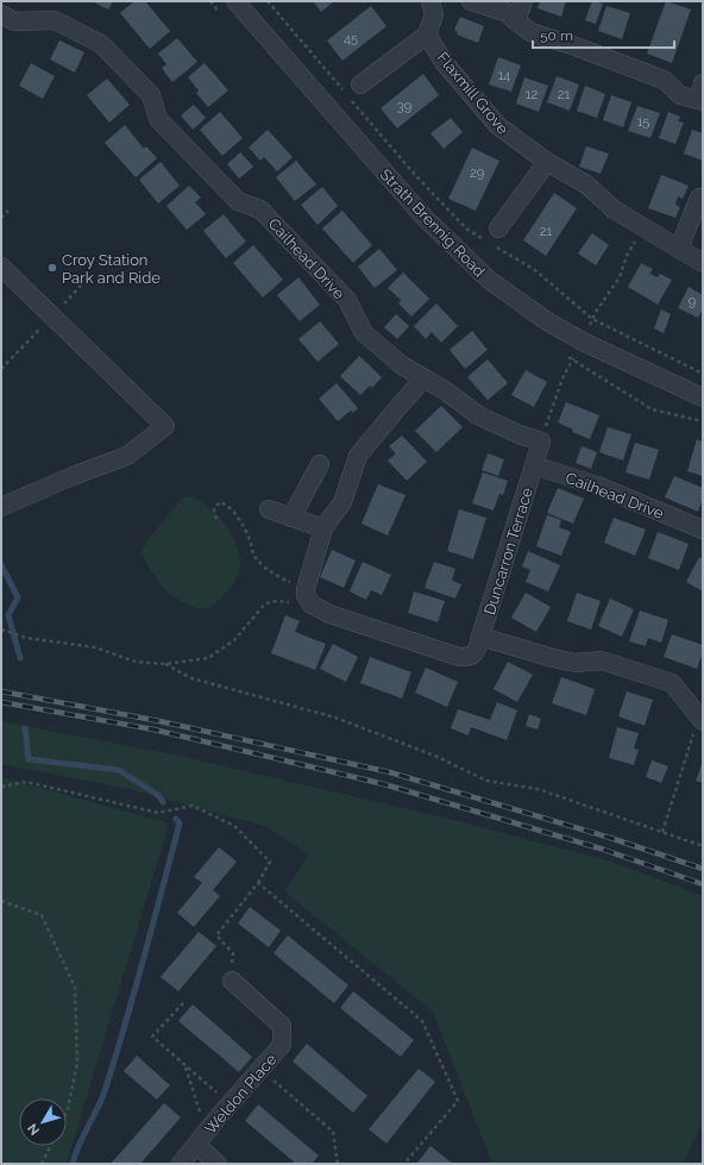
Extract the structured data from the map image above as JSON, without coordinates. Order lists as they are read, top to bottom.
{
  "streets": {
    "street": [
      "Flaxmill Grove",
      "Strath Brennig Road",
      "Cailhead Drive",
      "Duncarron Terrace",
      "Weldon Place"
    ]
  },
  "crossings": [
    ["Cailhead Drive", "Duncarron Terrace"]
  ],
  "places": ["Croy Station Park and Ride"],
  "house_numbers": [
    "45",
    "14",
    "12",
    "21",
    "39",
    "15",
    "29",
    "21",
    "9"
  ],
  "scale_bar": "50 m",
  "north": "bottom left"
}
